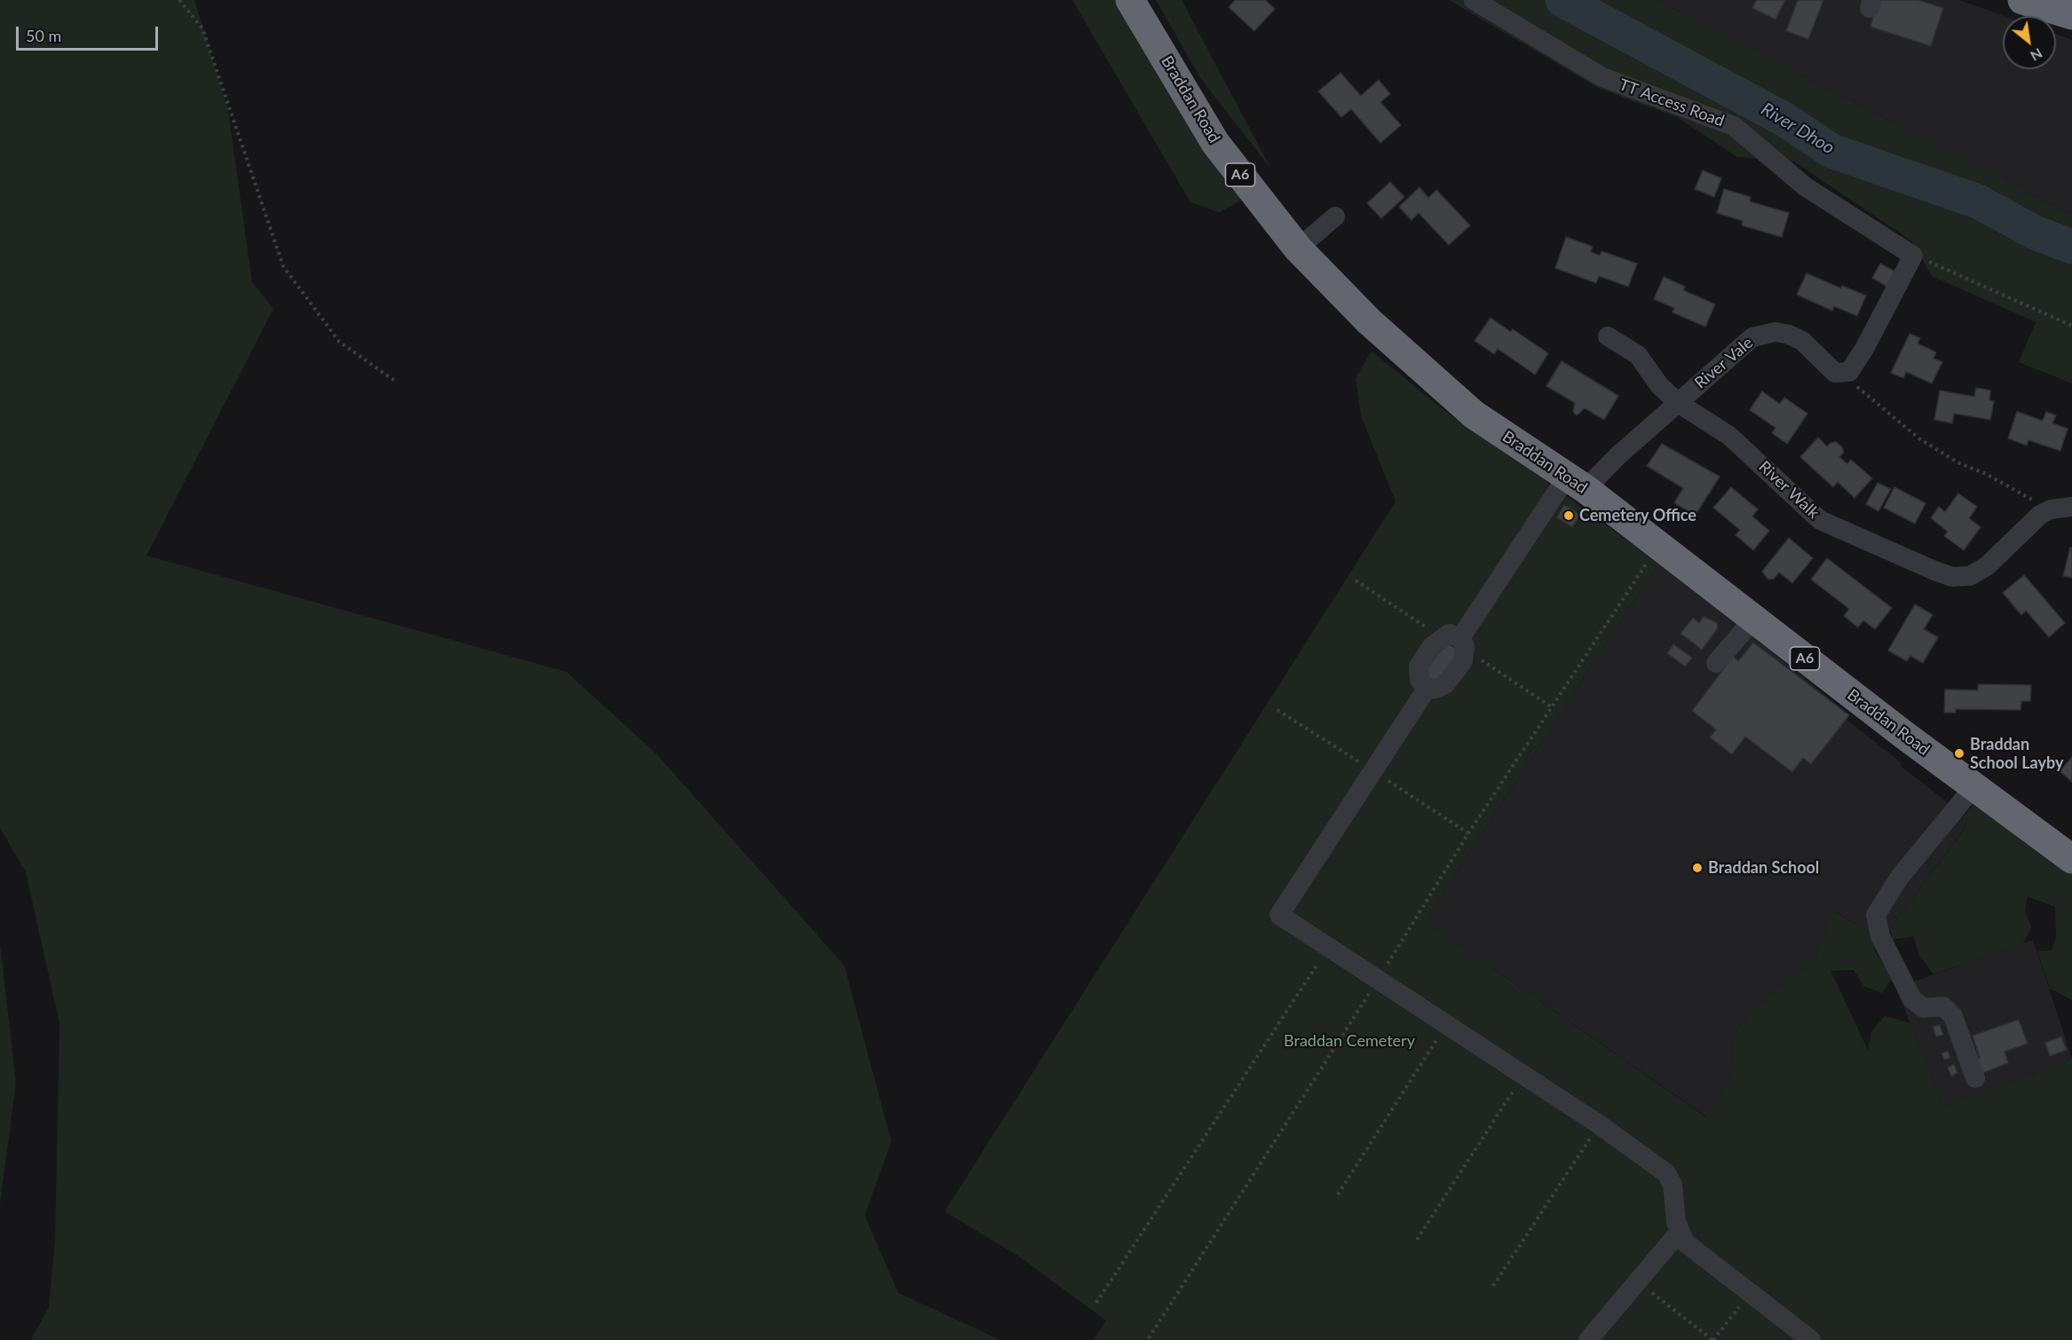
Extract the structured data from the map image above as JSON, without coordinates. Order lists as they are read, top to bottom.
{
  "streets": {
    "highway": ["Braddan Road", "A6"],
    "street": ["TT Access Road", "River Vale", "River Walk"]
  },
  "crossings": [
    ["Braddan Road", "River Vale"],
    ["River Vale", "River Walk"]
  ],
  "water": ["River Dhoo"],
  "parks": ["Braddan Cemetery"],
  "places": ["Cemetery Office", "Braddan School Layby", "Braddan School"],
  "scale_bar": "50 m",
  "north": "bottom right"
}
